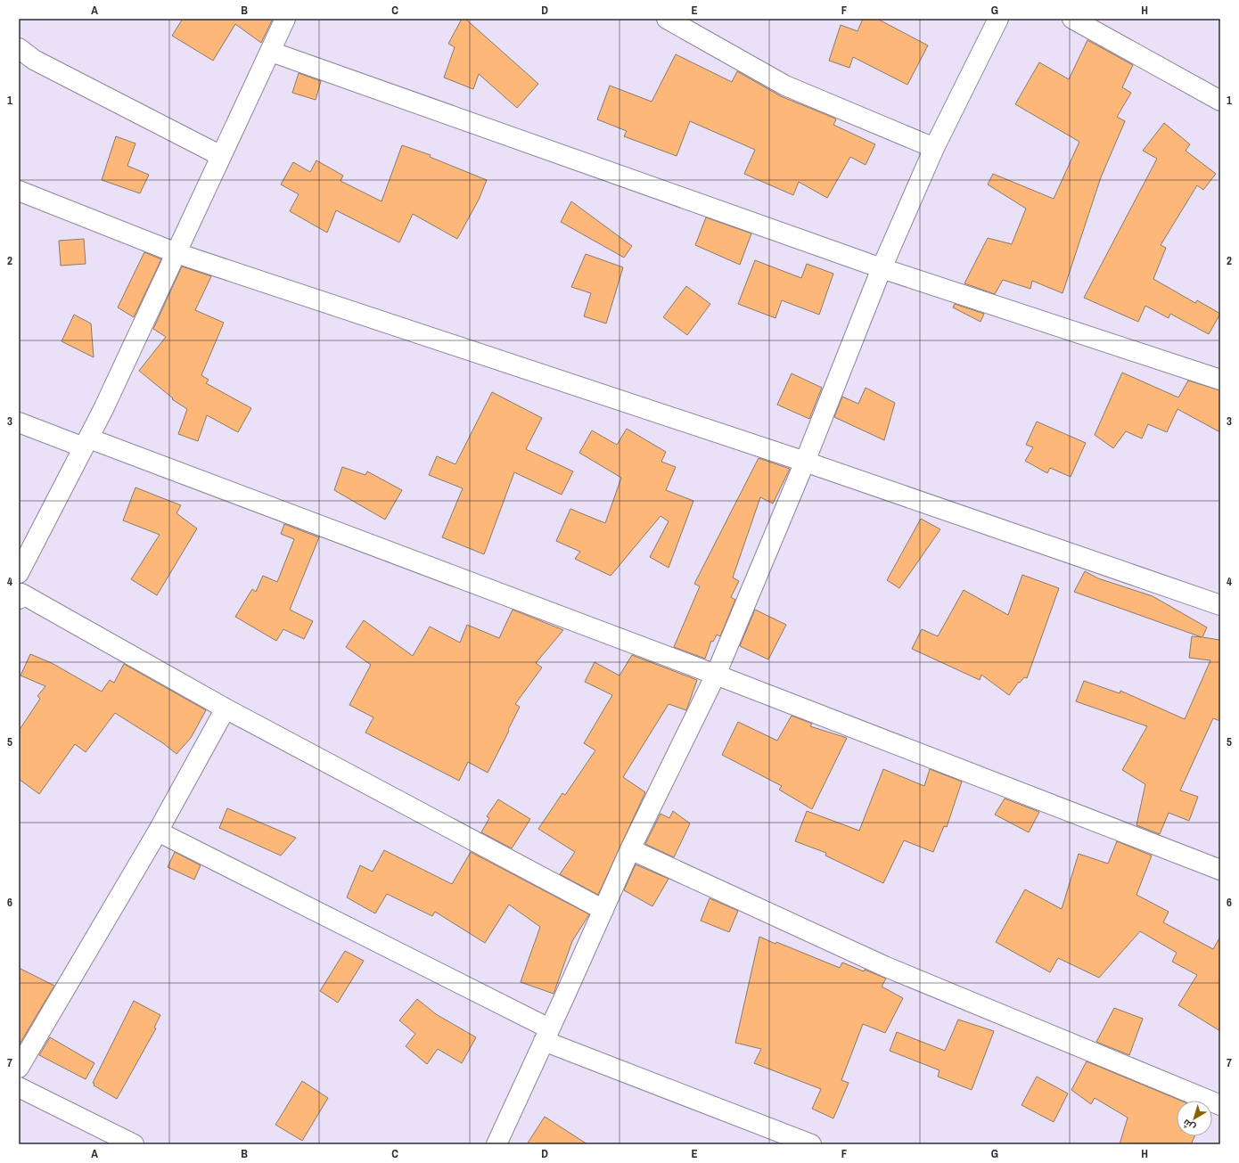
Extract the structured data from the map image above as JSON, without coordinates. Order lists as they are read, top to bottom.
{
  "north": "bottom left",
  "grid": {
    "columns": [
      "A",
      "B",
      "C",
      "D",
      "E",
      "F",
      "G",
      "H"
    ],
    "rows": [
      "1",
      "2",
      "3",
      "4",
      "5",
      "6",
      "7"
    ]
  }
}
